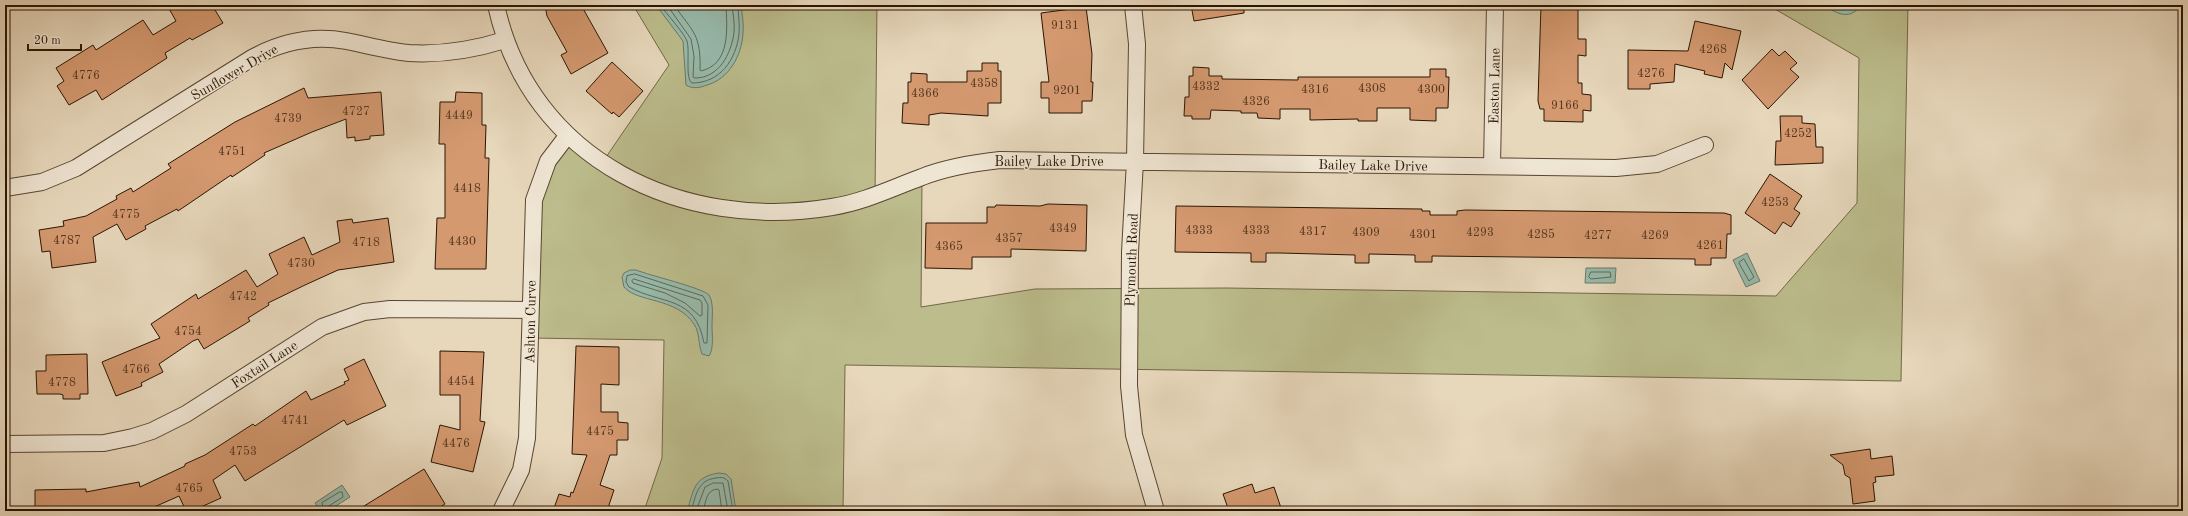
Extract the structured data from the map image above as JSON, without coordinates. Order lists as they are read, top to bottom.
{
  "streets": {
    "street": [
      "Sunflower Drive",
      "Easton Lane",
      "Bailey Lake Drive",
      "Plymouth Road",
      "Ashton Curve",
      "Foxtail Lane"
    ]
  },
  "crossings": [
    ["Sunflower Drive", "Bailey Lake Drive"],
    ["Easton Lane", "Bailey Lake Drive"],
    ["Bailey Lake Drive", "Plymouth Road"],
    ["Bailey Lake Drive", "Ashton Curve"],
    ["Ashton Curve", "Foxtail Lane"]
  ],
  "house_numbers": [
    "9131",
    "4268",
    "4276",
    "4776",
    "4358",
    "4332",
    "4308",
    "4316",
    "4300",
    "9201",
    "4366",
    "4326",
    "9166",
    "4727",
    "4449",
    "4739",
    "4252",
    "4751",
    "4418",
    "4253",
    "4775",
    "4349",
    "4333",
    "4333",
    "4317",
    "4309",
    "4293",
    "4301",
    "4285",
    "4277",
    "4269",
    "4357",
    "4787",
    "4430",
    "4718",
    "4261",
    "4365",
    "4730",
    "4742",
    "4754",
    "4766",
    "4454",
    "4778",
    "4741",
    "4475",
    "4476",
    "4753",
    "4765"
  ],
  "scale_bar": "20 m"
}
